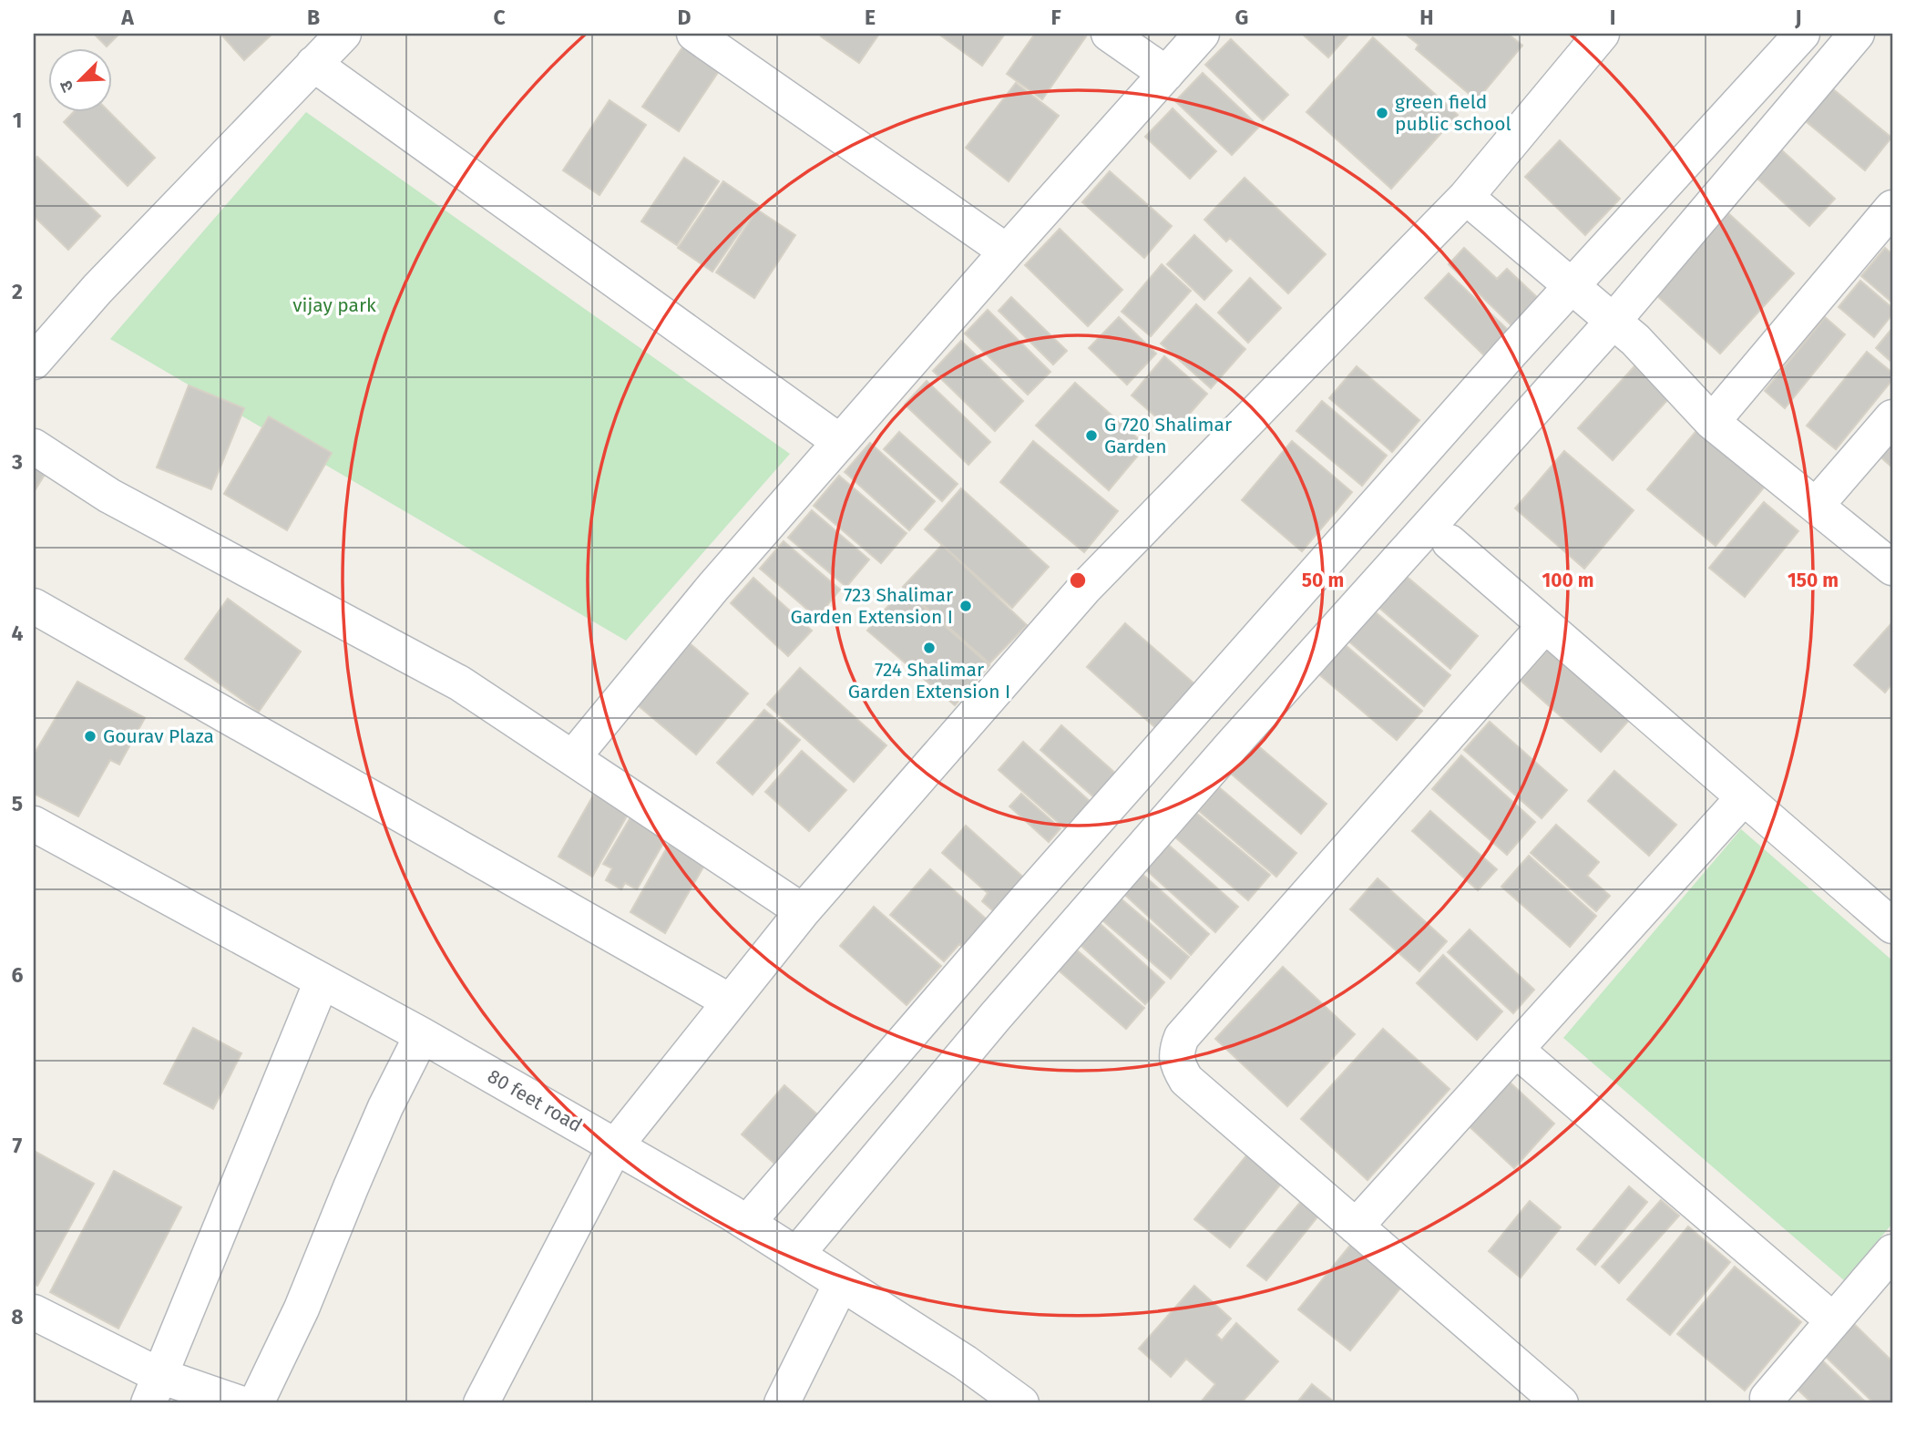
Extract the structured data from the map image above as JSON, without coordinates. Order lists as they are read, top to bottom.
{
  "streets": {
    "street": ["80 feet road"]
  },
  "parks": ["vijay park"],
  "places": [
    "green field public school",
    "G 720 Shalimar Garden",
    "723 Shalimar Garden Extension I",
    "724 Shalimar Garden Extension I",
    "Gourav Plaza"
  ],
  "north": "bottom left",
  "grid": {
    "columns": [
      "A",
      "B",
      "C",
      "D",
      "E",
      "F",
      "G",
      "H",
      "I",
      "J"
    ],
    "rows": [
      "1",
      "2",
      "3",
      "4",
      "5",
      "6",
      "7",
      "8"
    ]
  },
  "rings": ["50 m", "100 m", "150 m"]
}
